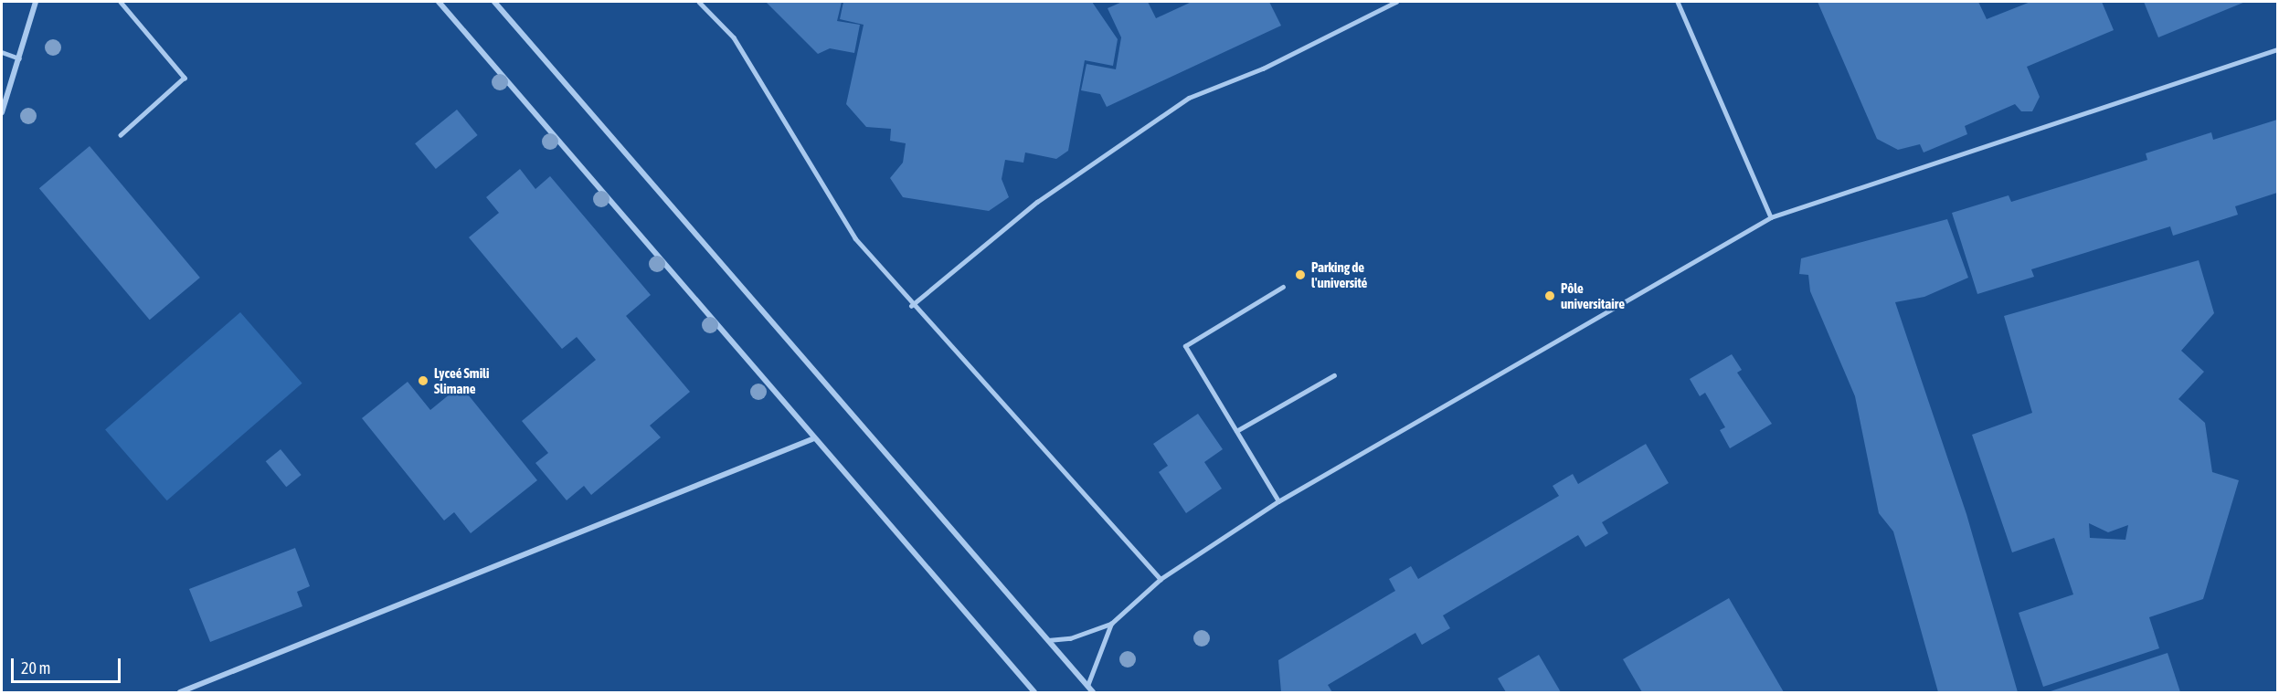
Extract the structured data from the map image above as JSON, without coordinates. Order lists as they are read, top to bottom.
{
  "places": ["Parking de l'université", "Pôle universitaire", "Lyceé Smili Slimane"],
  "scale_bar": "20 m"
}
